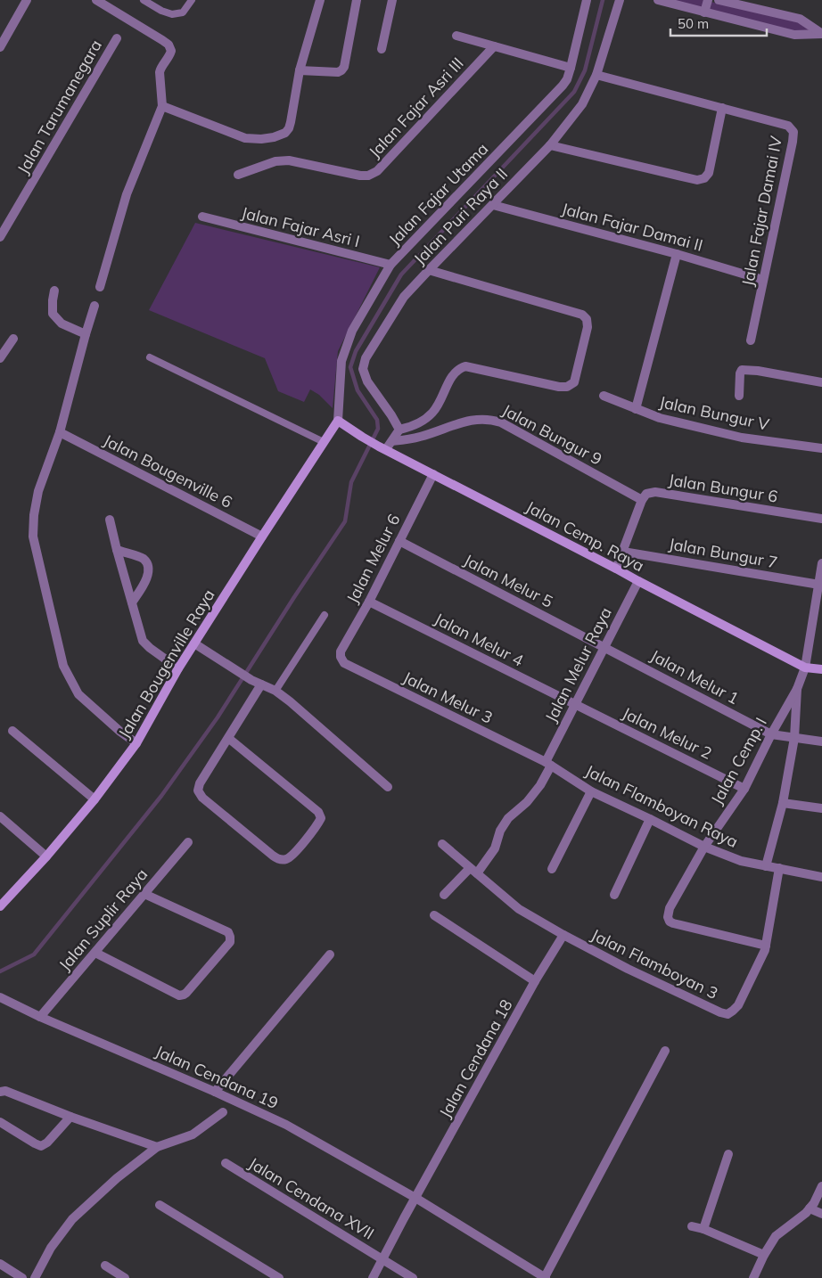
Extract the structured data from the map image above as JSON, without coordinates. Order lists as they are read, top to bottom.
{
  "streets": {
    "street": [
      "Jalan Tarumanegara",
      "Jalan Fajar Asri III",
      "Jalan Fajar Utama",
      "Jalan Fajar Damai IV",
      "Jalan Puri Raya II",
      "Jalan Fajar Asri I",
      "Jalan Fajar Damai II",
      "Jalan Bungur V",
      "Jalan Bungur 9",
      "Jalan Bougenville 6",
      "Jalan Bungur 6",
      "Jalan Cemp. Raya",
      "Jalan Bungur 7",
      "Jalan Melur 6",
      "Jalan Melur 5",
      "Jalan Melur 4",
      "Jalan Bougenville Raya",
      "Jalan Melur Raya",
      "Jalan Melur 1",
      "Jalan Melur 3",
      "Jalan Melur 2",
      "Jalan Cemp. I",
      "Jalan Flamboyan Raya",
      "Jalan Suplir Raya",
      "Jalan Flamboyan 3",
      "Jalan Cendana 18",
      "Jalan Cendana 19",
      "Jalan Cendana XVII"
    ]
  },
  "crossings": [
    ["Jalan Fajar Utama", "Jalan Fajar Asri I"],
    ["Jalan Fajar Utama", "Jalan Cemp. Raya"],
    ["Jalan Fajar Utama", "Jalan Bougenville Raya"],
    ["Jalan Fajar Damai IV", "Jalan Puri Raya II"],
    ["Jalan Fajar Damai IV", "Jalan Fajar Damai II"],
    ["Jalan Puri Raya II", "Jalan Fajar Damai II"],
    ["Jalan Bungur 9", "Jalan Bungur 6"],
    ["Jalan Bougenville 6", "Jalan Bougenville Raya"],
    ["Jalan Cemp. Raya", "Jalan Melur 6"],
    ["Jalan Cemp. Raya", "Jalan Bougenville Raya"],
    ["Jalan Cemp. Raya", "Jalan Melur Raya"],
    ["Jalan Cemp. Raya", "Jalan Cemp. I"],
    ["Jalan Bungur 7", "Jalan Cemp. I"],
    ["Jalan Melur 6", "Jalan Melur 5"],
    ["Jalan Melur 6", "Jalan Melur 4"],
    ["Jalan Melur 6", "Jalan Melur 3"],
    ["Jalan Melur 5", "Jalan Melur Raya"],
    ["Jalan Melur 5", "Jalan Melur 1"],
    ["Jalan Melur 4", "Jalan Melur Raya"],
    ["Jalan Melur 4", "Jalan Melur 2"],
    ["Jalan Melur Raya", "Jalan Melur 1"],
    ["Jalan Melur Raya", "Jalan Melur 3"],
    ["Jalan Melur Raya", "Jalan Melur 2"],
    ["Jalan Melur Raya", "Jalan Flamboyan Raya"],
    ["Jalan Melur Raya", "Jalan Flamboyan 3"],
    ["Jalan Melur 1", "Jalan Cemp. I"],
    ["Jalan Melur 3", "Jalan Flamboyan Raya"],
    ["Jalan Melur 2", "Jalan Cemp. I"],
    ["Jalan Cemp. I", "Jalan Flamboyan Raya"],
    ["Jalan Cemp. I", "Jalan Flamboyan 3"],
    ["Jalan Flamboyan Raya", "Jalan Flamboyan 3"],
    ["Jalan Suplir Raya", "Jalan Cendana 19"],
    ["Jalan Flamboyan 3", "Jalan Cendana 18"],
    ["Jalan Cendana 18", "Jalan Cendana 19"],
    ["Jalan Cendana 18", "Jalan Cendana XVII"]
  ],
  "scale_bar": "50 m"
}
